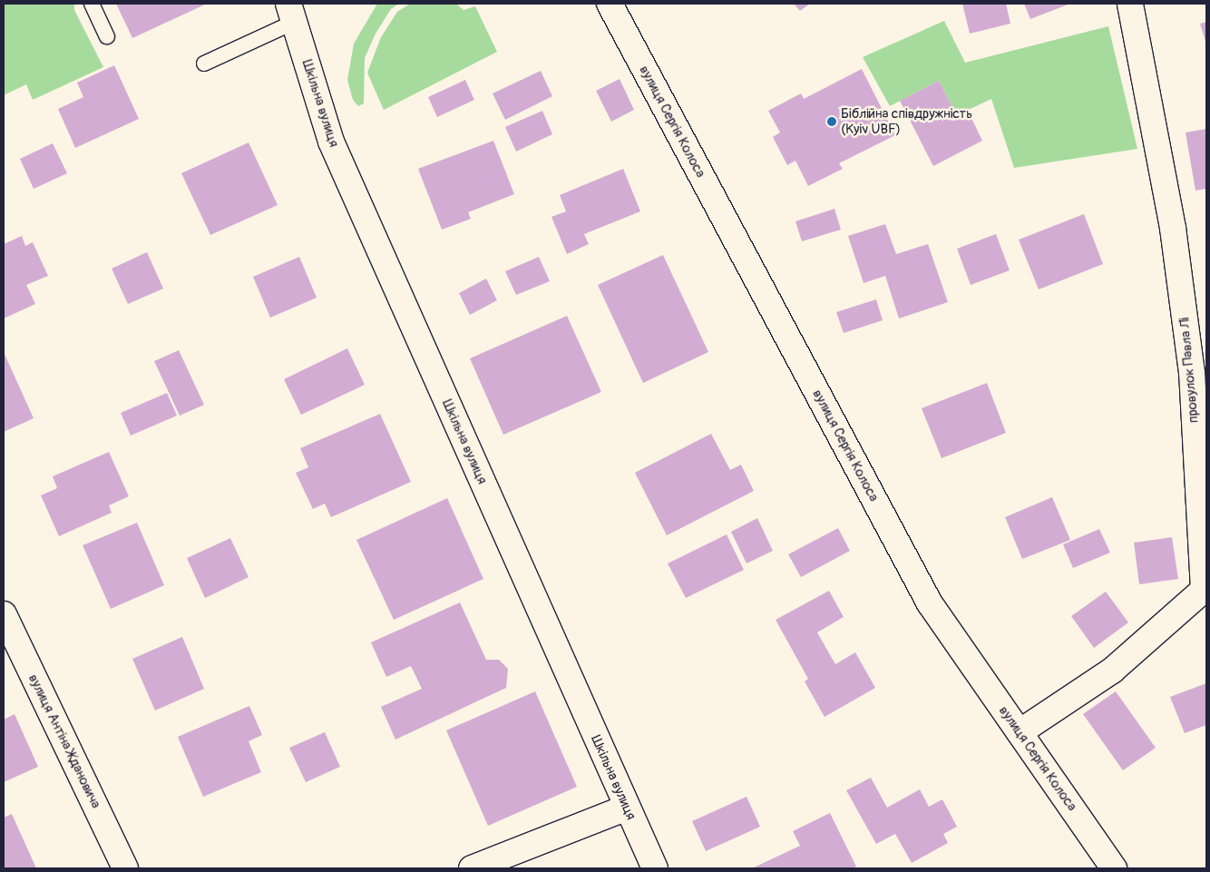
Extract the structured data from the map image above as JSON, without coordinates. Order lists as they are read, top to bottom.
{
  "streets": {
    "street": [
      "Шкільна вулиця",
      "вулиця Сергія Колоса",
      "провулок Павла Лі",
      "вулиця Антіна Ждановича"
    ]
  },
  "crossings": [
    ["вулиця Сергія Колоса", "провулок Павла Лі"]
  ],
  "places": ["Біблійна співдружність (Kyiv UBF)"]
}
